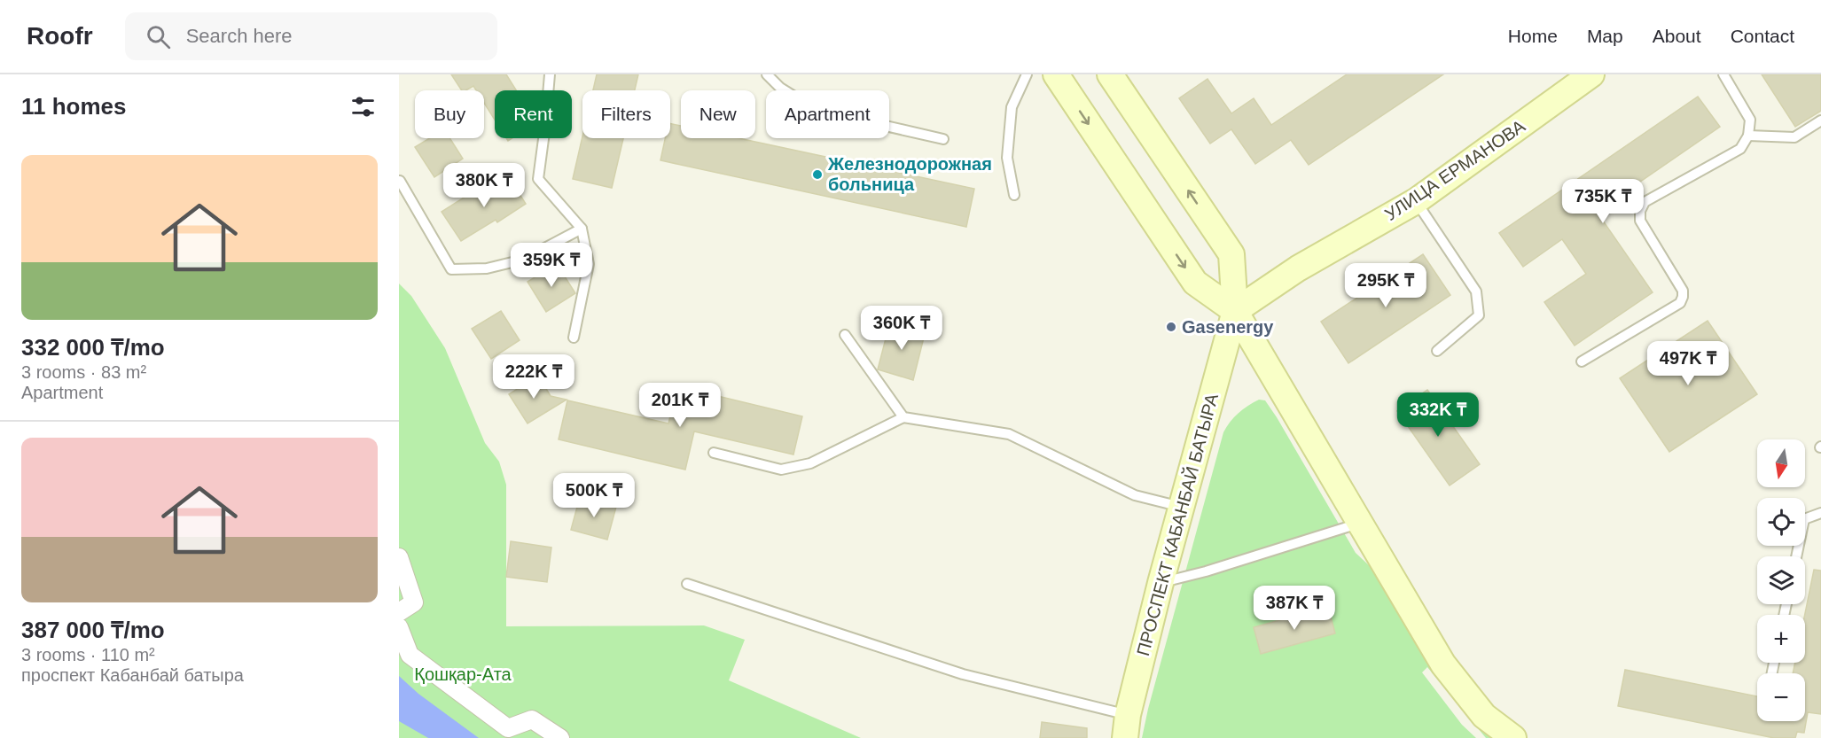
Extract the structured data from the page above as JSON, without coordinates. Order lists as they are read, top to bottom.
{
  "streets": {
    "main road": ["УЛИЦА ЕРМАНОВА", "ПРОСПЕКТ КАБАНБАЙ БАТЫРА"]
  },
  "crossings": [
    ["УЛИЦА ЕРМАНОВА", "ПРОСПЕКТ КАБАНБАЙ БАТЫРА"]
  ],
  "parks": ["Қошқар-Ата"],
  "places": ["Железнодорожная больница", "Gasenergy"],
  "north": "bottom",
  "page": {
    "header": "Roofr",
    "search": "Search here",
    "nav": [
      "Home",
      "Map",
      "About",
      "Contact"
    ],
    "heading": "11 homes",
    "chip": [
      "Buy",
      "Rent",
      "Filters",
      "New",
      "Apartment"
    ],
    "list": [
      {
        "name": "332 000 ₸/mo",
        "note": "3 rooms · 83 m² · Apartment"
      },
      {
        "name": "387 000 ₸/mo",
        "note": "3 rooms · 110 m² · проспект Кабанбай батыра"
      }
    ],
    "price": [
      "380K ₸",
      "735K ₸",
      "359K ₸",
      "295K ₸",
      "360K ₸",
      "497K ₸",
      "222K ₸",
      "201K ₸",
      "332K ₸",
      "500K ₸",
      "387K ₸"
    ],
    "map_buttons": ["+", "−"]
  }
}
